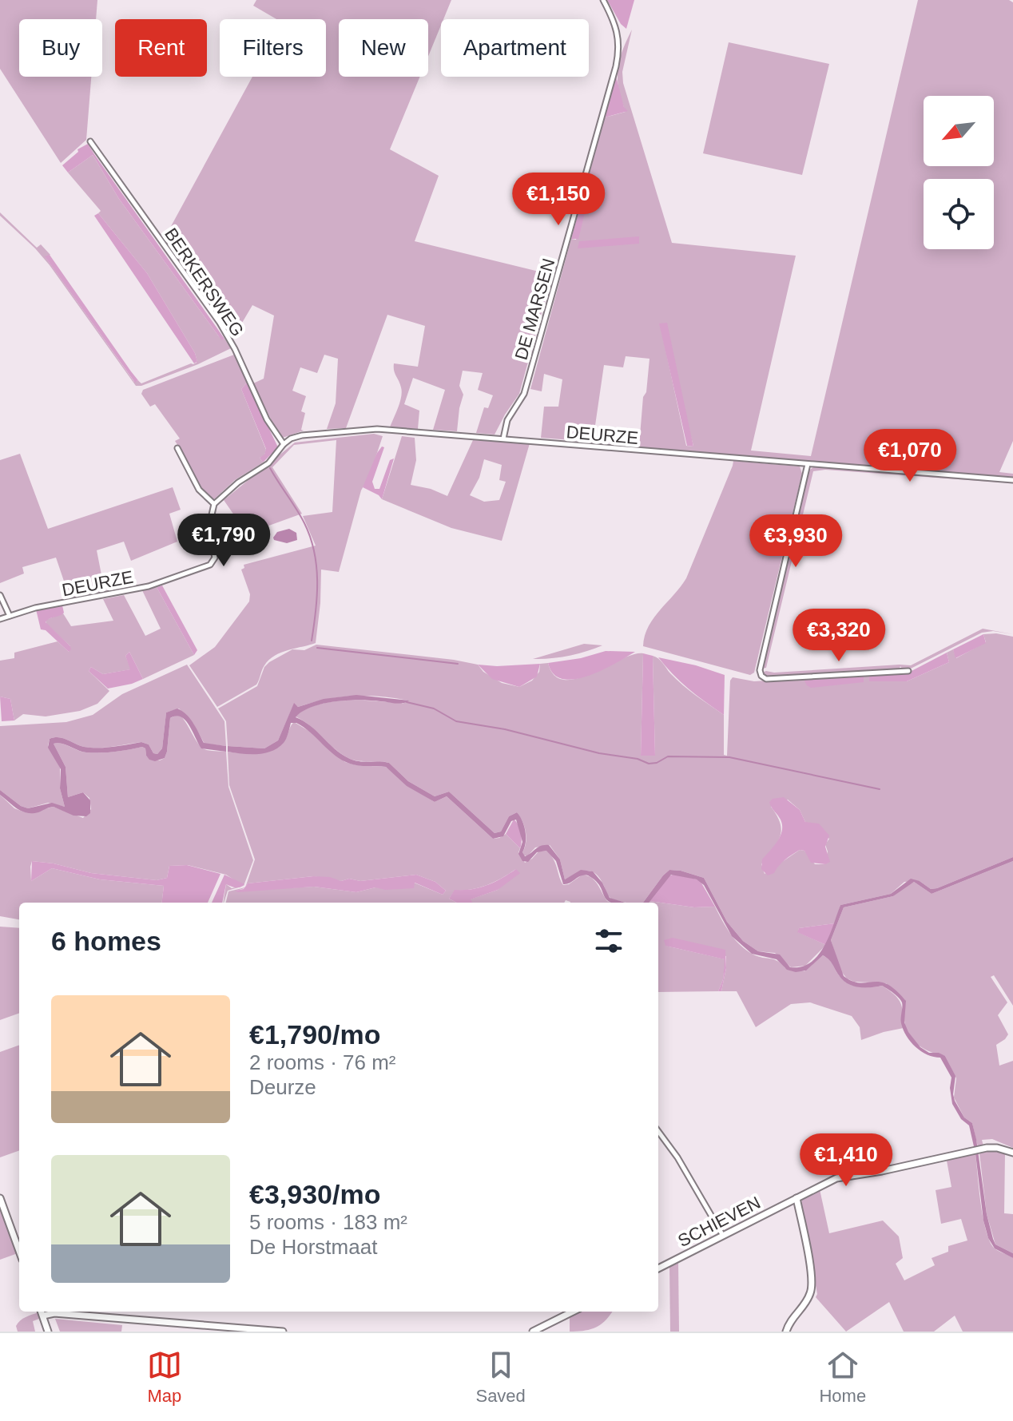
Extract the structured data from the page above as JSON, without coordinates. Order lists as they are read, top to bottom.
{
  "streets": {
    "street": [
      "BERKERSWEG",
      "DE MARSEN",
      "DEURZE",
      "SCHIEVEN"
    ]
  },
  "crossings": [
    ["BERKERSWEG", "DEURZE"],
    ["DE MARSEN", "DEURZE"]
  ],
  "north": "bottom left",
  "page": {
    "chip": [
      "Buy",
      "Rent",
      "Filters",
      "New",
      "Apartment"
    ],
    "price": [
      "€1,150",
      "€1,070",
      "€1,790",
      "€3,930",
      "€3,320",
      "€1,410"
    ],
    "heading": "6 homes",
    "list": [
      {
        "name": "€1,790/mo",
        "note": "2 rooms · 76 m² · Deurze"
      },
      {
        "name": "€3,930/mo",
        "note": "5 rooms · 183 m² · De Horstmaat"
      }
    ],
    "tabs": ["Map", "Saved", "Home"]
  }
}
